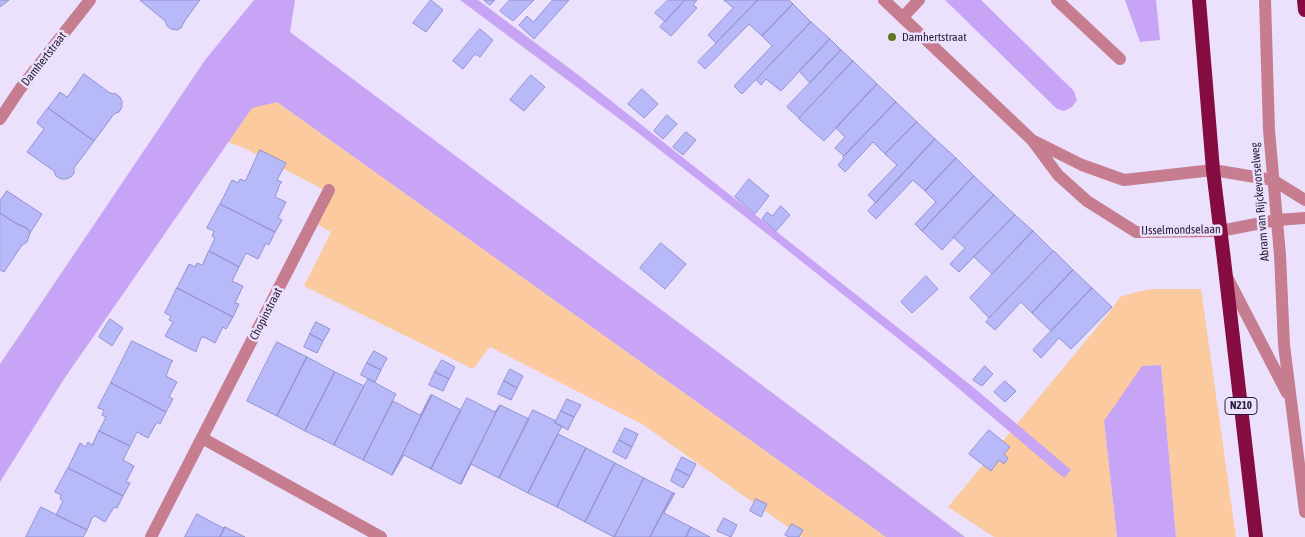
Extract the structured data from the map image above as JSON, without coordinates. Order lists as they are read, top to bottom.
{
  "streets": {
    "highway": ["Abram van Rijckevorselweg", "N210"],
    "street": ["Damhertstraat", "IJsselmondselaan", "Chopinstraat"]
  },
  "crossings": [
    ["Abram van Rijckevorselweg", "IJsselmondselaan"]
  ],
  "places": ["Damhertstraat"]
}
